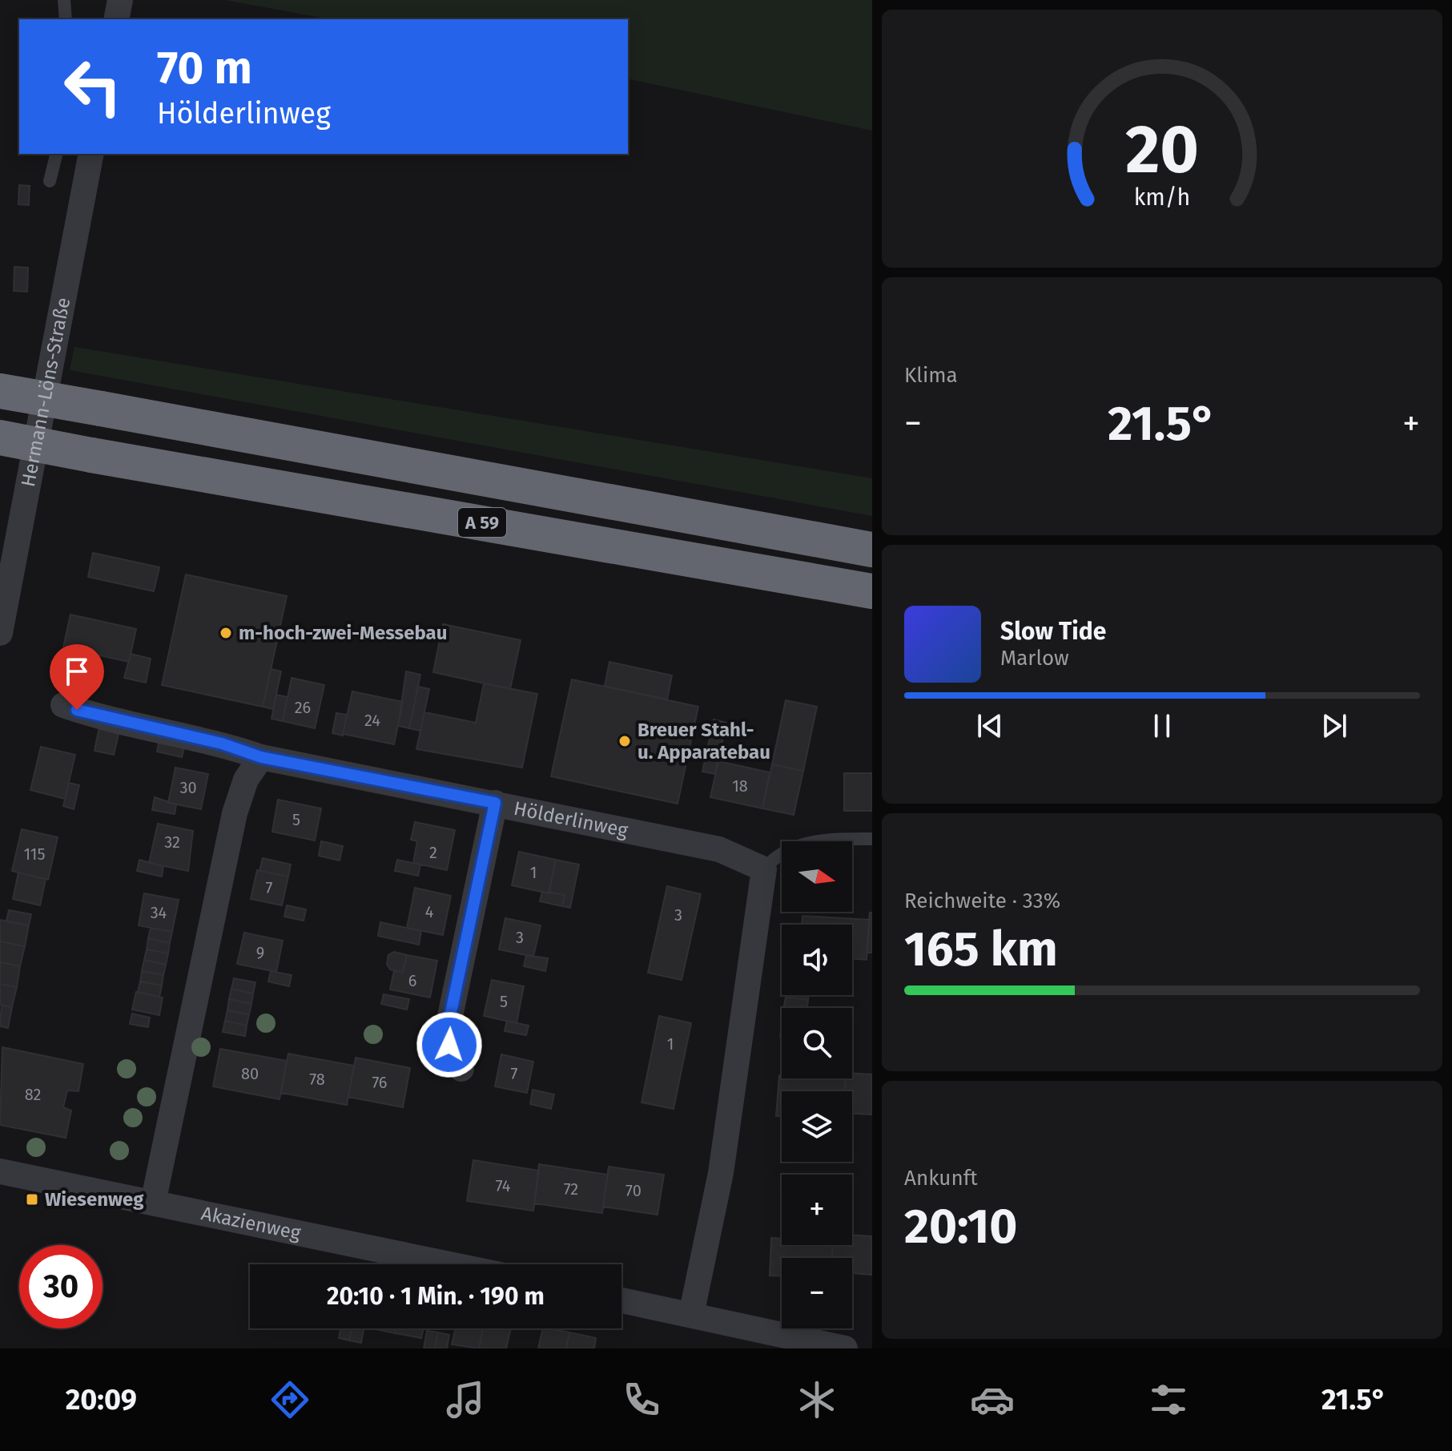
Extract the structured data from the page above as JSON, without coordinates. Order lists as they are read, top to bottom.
{
  "streets": {
    "highway": ["A 59"],
    "street": ["Hermann-Löns-Straße", "Hölderlinweg", "Akazienweg"]
  },
  "places": {
    "other": ["m-hoch-zwei-Messebau", "Breuer Stahl- u. Apparatebau"],
    "transit": ["Wiesenweg"]
  },
  "house_numbers": [
    "26",
    "24",
    "18",
    "30",
    "5",
    "32",
    "2",
    "115",
    "1",
    "7",
    "4",
    "34",
    "3",
    "3",
    "9",
    "6",
    "5",
    "1",
    "80",
    "7",
    "78",
    "76",
    "82",
    "74",
    "72",
    "70"
  ],
  "north": "right",
  "page": {
    "turn": ["70 m", "Hölderlinweg"],
    "tile": [
      "Klima",
      ["Reichweite · 33%", "165 km"],
      ["Ankunft", "20:10"]
    ],
    "heat": ["−", "21.5°", "+"],
    "song": ["Slow Tide", "Marlow"],
    "map_buttons": ["+", "−"],
    "limit": "30",
    "trip": "20:10 · 1 Min. · 190 m",
    "tabs": ["20:09", "21.5°"],
    "gauge": ["20", "km/h"]
  }
}
